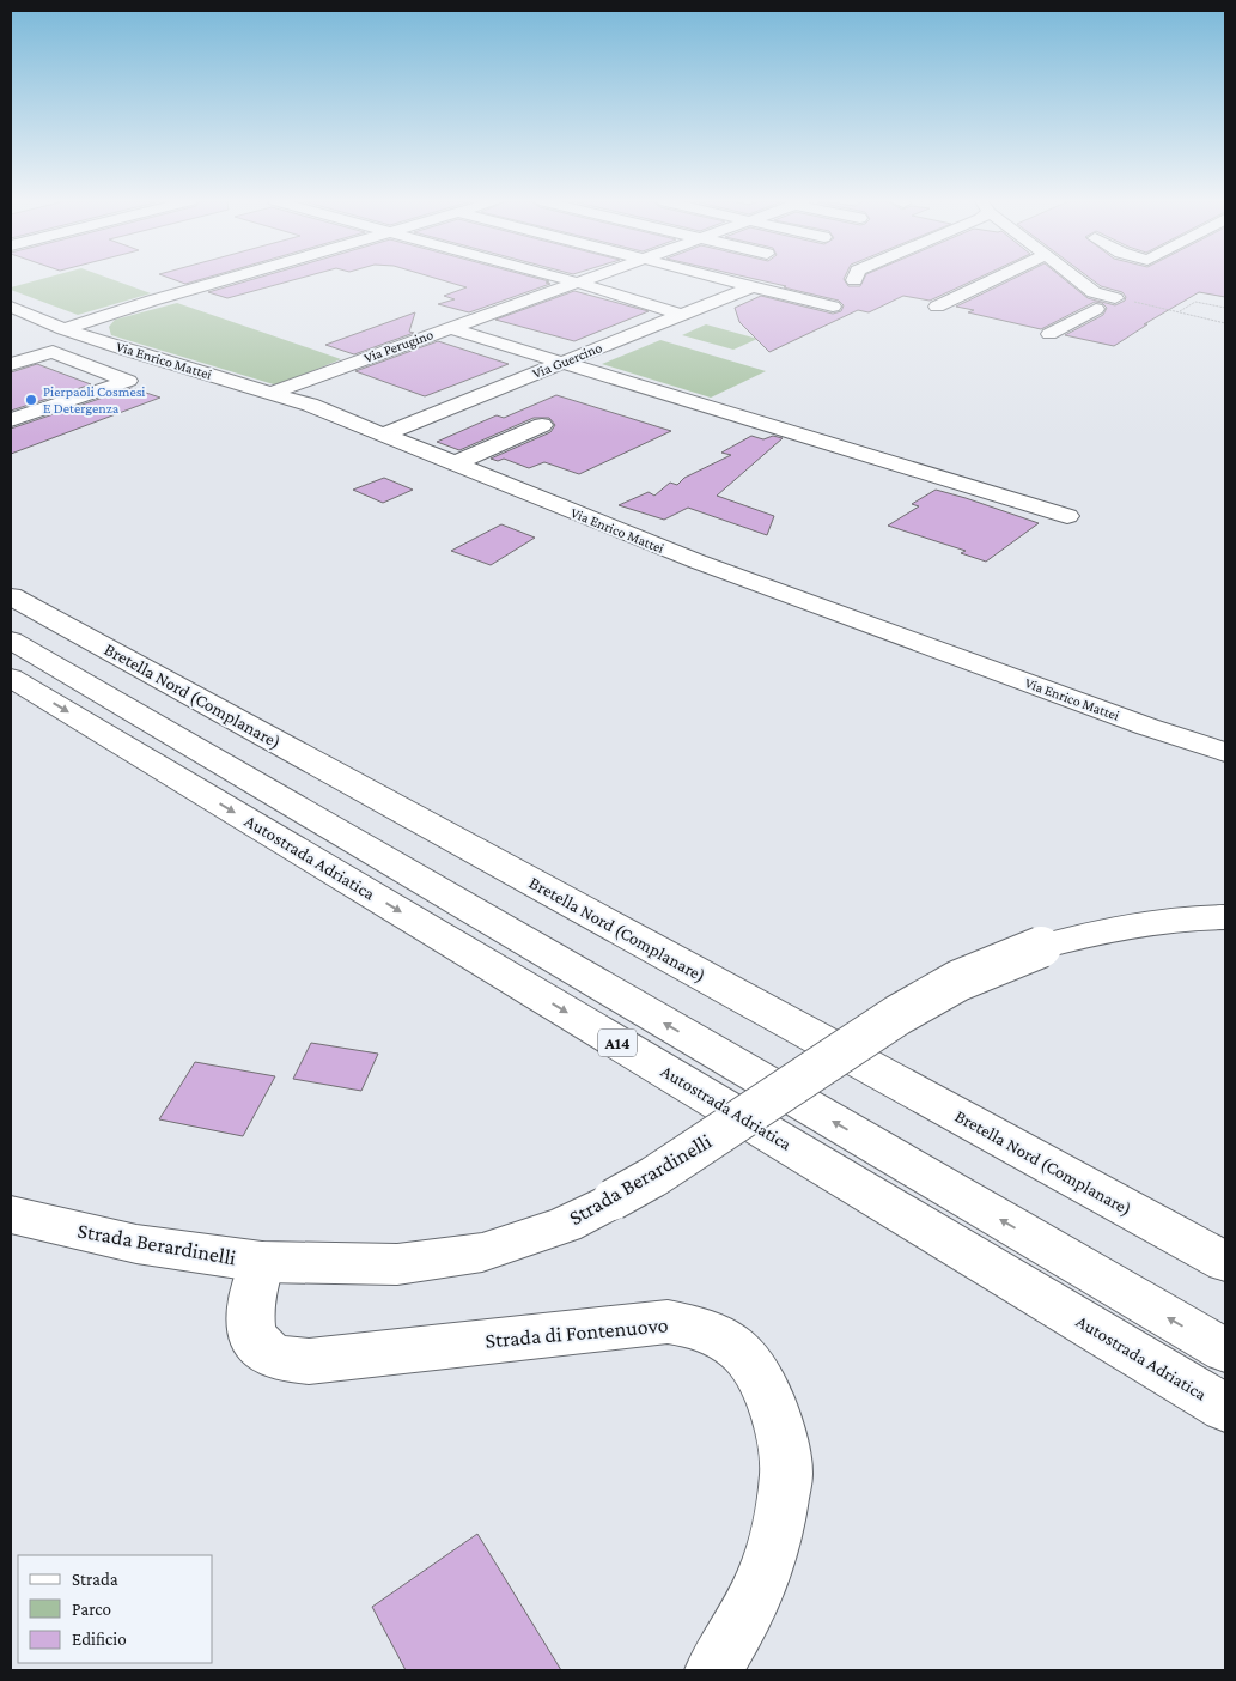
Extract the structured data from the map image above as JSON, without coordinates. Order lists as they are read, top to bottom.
{
  "streets": {
    "main road": [
      "Via Perugino",
      "Via Enrico Mattei",
      "Via Guercino",
      "Bretella Nord (Complanare)",
      "Autostrada Adriatica",
      "A14",
      "Strada Berardinelli",
      "Strada di Fontenuovo"
    ]
  },
  "crossings": [
    ["Via Perugino", "Via Enrico Mattei"],
    ["Via Enrico Mattei", "Via Guercino"],
    ["Strada Berardinelli", "Strada di Fontenuovo"]
  ],
  "places": ["Pierpaoli Cosmesi E Detergenza"],
  "legend": ["Strada", "Parco", "Edificio"]
}
